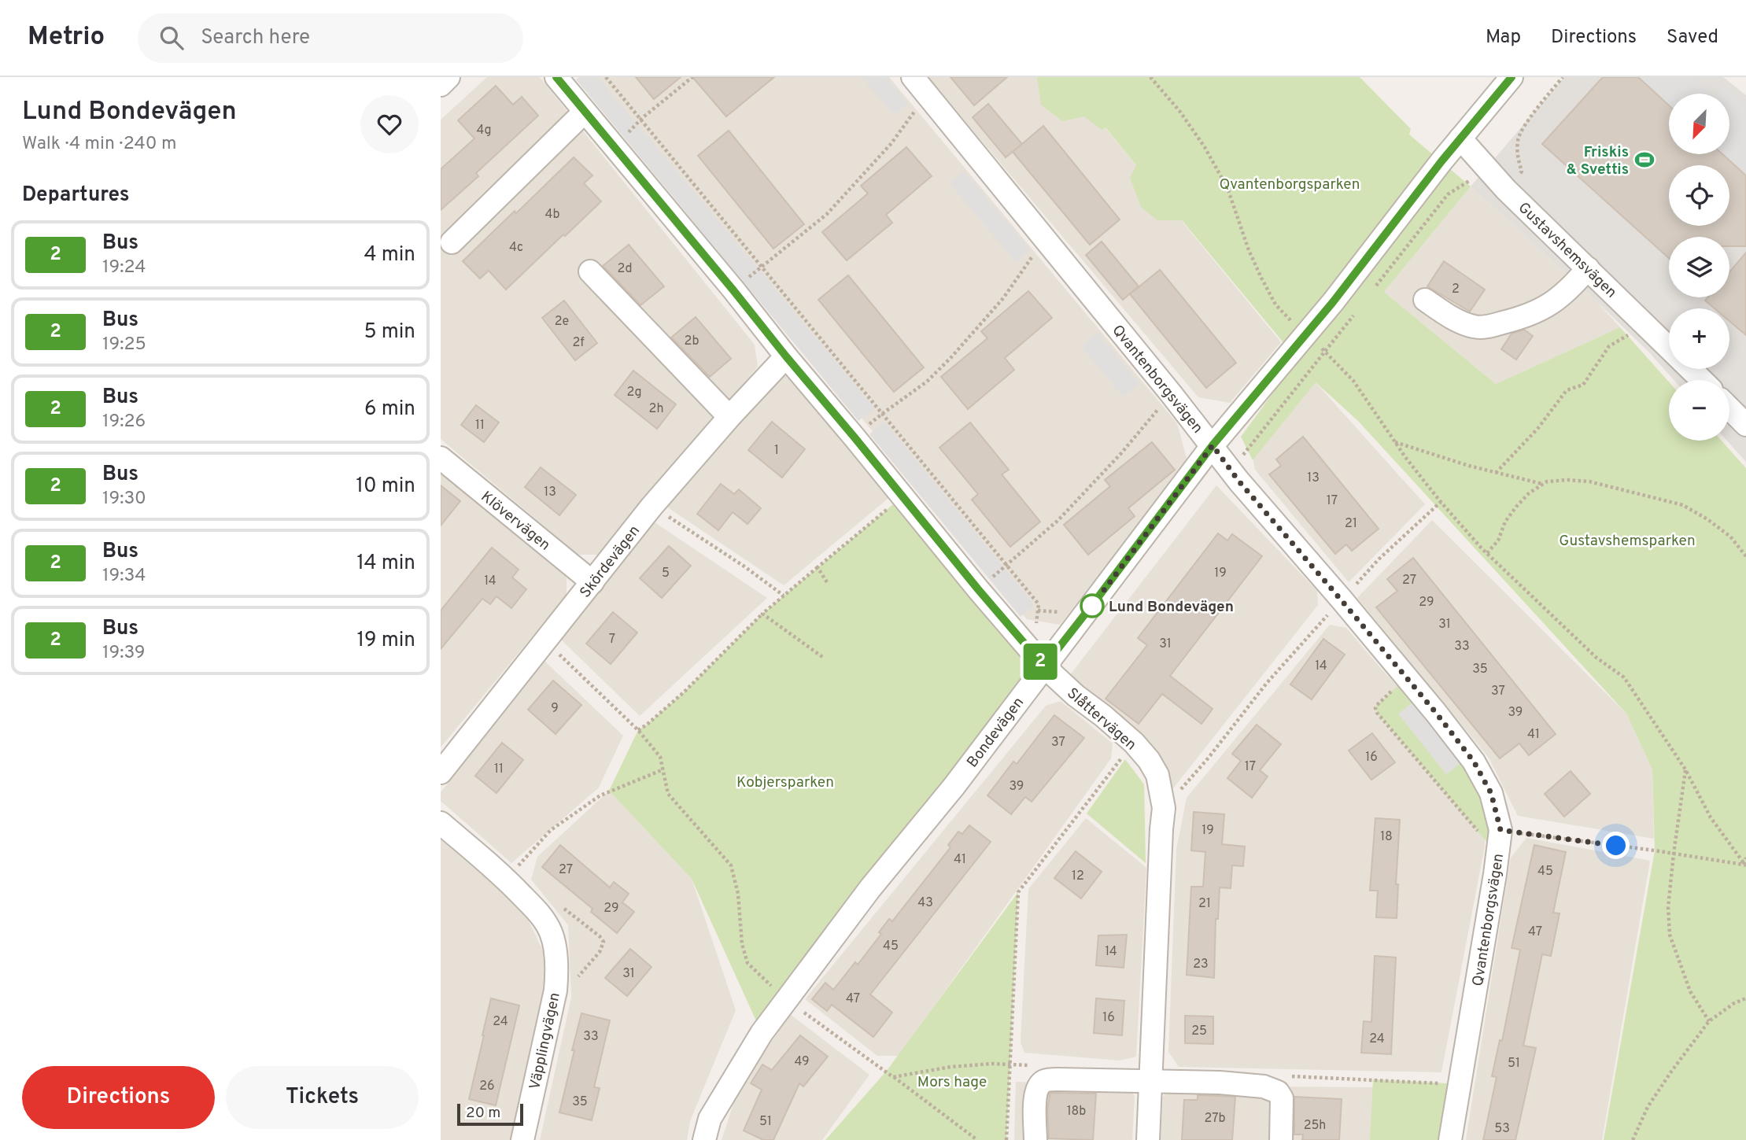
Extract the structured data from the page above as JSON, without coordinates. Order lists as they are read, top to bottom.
{
  "streets": {
    "street": [
      "Gustavshemsvägen",
      "Qvantenborgsvägen",
      "Klövervägen",
      "Skördevägen",
      "Slåttervägen",
      "Bondevägen",
      "Väpplingvägen"
    ]
  },
  "crossings": [
    ["Gustavshemsvägen", "Bondevägen"],
    ["Qvantenborgsvägen", "Bondevägen"],
    ["Klövervägen", "Skördevägen"],
    ["Skördevägen", "Slåttervägen"],
    ["Slåttervägen", "Bondevägen"]
  ],
  "parks": [
    "Qvantenborgsparken",
    "Gustavshemsparken",
    "Kobjersparken",
    "Mors hage"
  ],
  "places": {
    "sports": ["Friskis & Svettis"],
    "other": ["Lund Bondevägen"]
  },
  "lines": ["bus line 2"],
  "house_numbers": [
    "4g",
    "4b",
    "4c",
    "2d",
    "2",
    "2e",
    "2b",
    "2f",
    "2g",
    "2h",
    "11",
    "1",
    "13",
    "13",
    "17",
    "21",
    "5",
    "19",
    "27",
    "14",
    "29",
    "31",
    "7",
    "31",
    "33",
    "14",
    "35",
    "37",
    "9",
    "39",
    "41",
    "37",
    "16",
    "17",
    "11",
    "39",
    "19",
    "18",
    "41",
    "27",
    "45",
    "12",
    "43",
    "21",
    "29",
    "47",
    "45",
    "14",
    "23",
    "31",
    "47",
    "16",
    "24",
    "25",
    "33",
    "24",
    "49",
    "51",
    "26",
    "35",
    "18b",
    "27b",
    "51",
    "25h",
    "53"
  ],
  "scale_bar": "20 m",
  "north": "bottom left",
  "page": {
    "header": "Metrio",
    "search": "Search here",
    "nav": ["Map", "Directions", "Saved"],
    "heading": [
      ["Lund Bondevägen", "Walk · 4 min · 240 m"],
      "Departures"
    ],
    "on_map": "2",
    "map_buttons": ["+", "−"],
    "list": [
      {
        "mark": "2",
        "name": "Bus",
        "note": "19:24",
        "value": "4 min"
      },
      {
        "mark": "2",
        "name": "Bus",
        "note": "19:25",
        "value": "5 min"
      },
      {
        "mark": "2",
        "name": "Bus",
        "note": "19:26",
        "value": "6 min"
      },
      {
        "mark": "2",
        "name": "Bus",
        "note": "19:30",
        "value": "10 min"
      },
      {
        "mark": "2",
        "name": "Bus",
        "note": "19:34",
        "value": "14 min"
      },
      {
        "mark": "2",
        "name": "Bus",
        "note": "19:39",
        "value": "19 min"
      }
    ],
    "buttons": ["Directions", "Tickets"],
    "scale": "20 m"
  }
}
